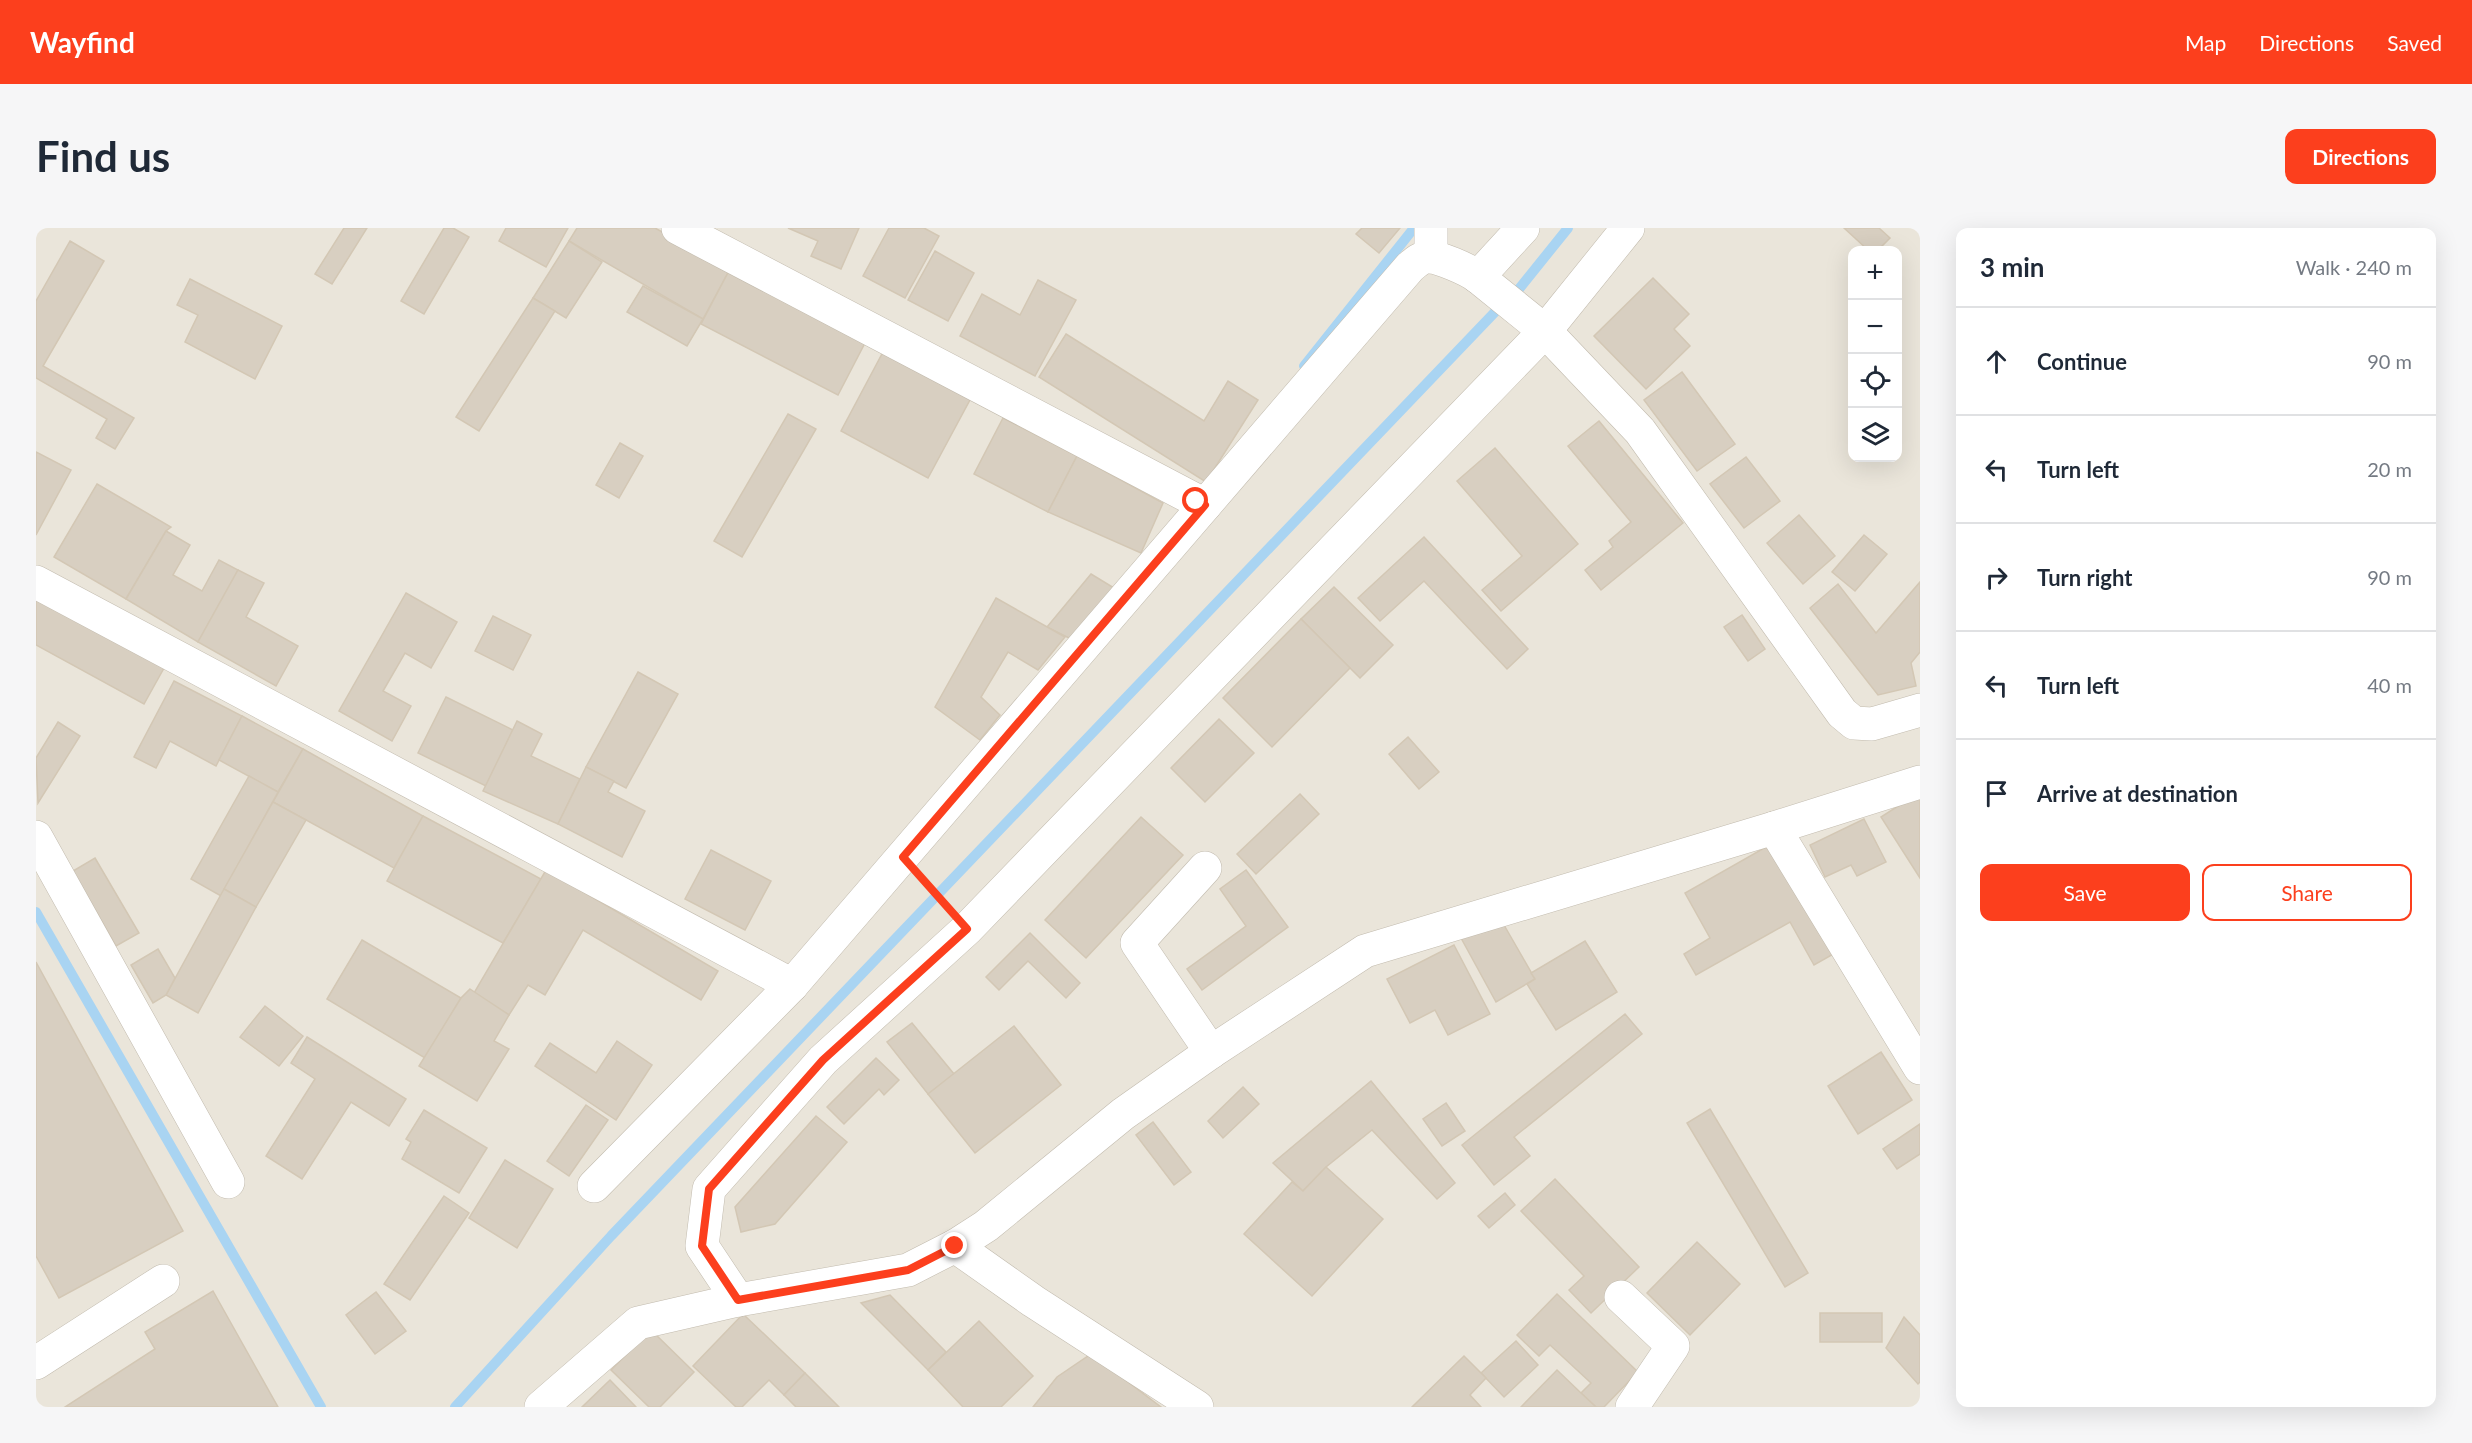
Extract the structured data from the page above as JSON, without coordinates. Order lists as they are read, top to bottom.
{
  "page": {
    "header": "Wayfind",
    "nav": ["Map", "Directions", "Saved"],
    "buttons": [
      "Directions",
      ["Save", "Share"]
    ],
    "title": "Find us",
    "heading": ["3 min", "Walk · 240 m"],
    "map_buttons": ["+", "−"],
    "list": [
      ["Continue", "90 m"],
      ["Turn left", "20 m"],
      ["Turn right", "90 m"],
      ["Turn left", "40 m"],
      "Arrive at destination"
    ]
  }
}
